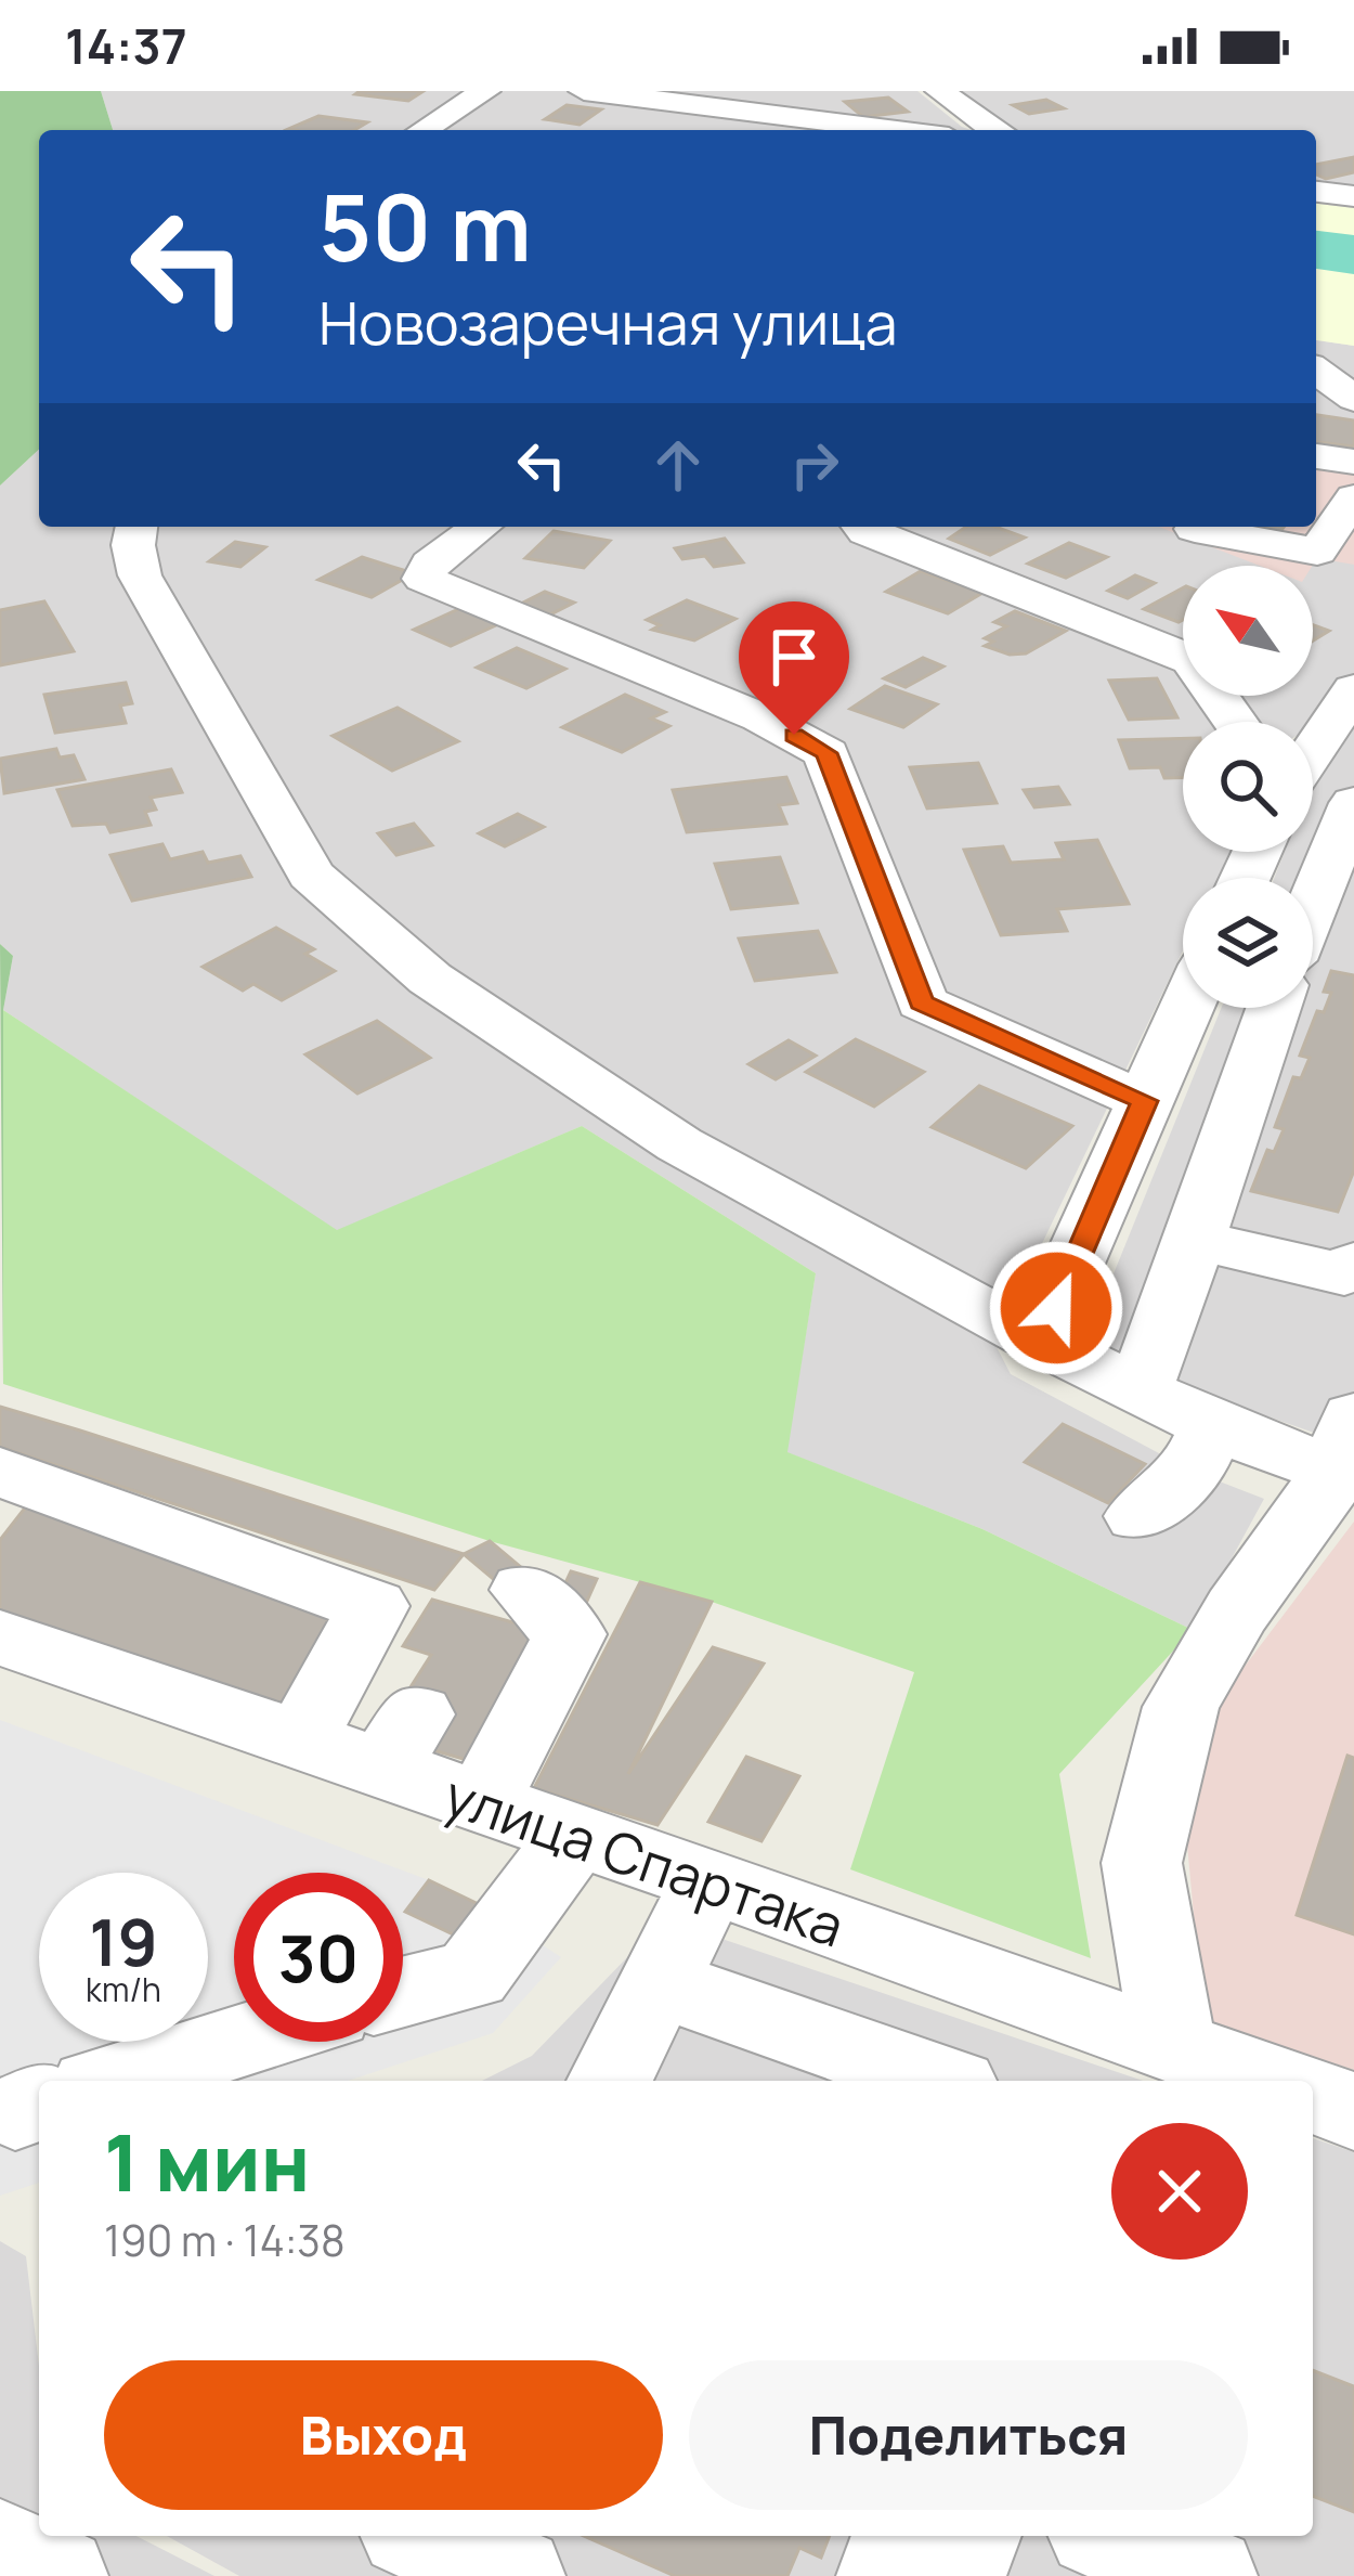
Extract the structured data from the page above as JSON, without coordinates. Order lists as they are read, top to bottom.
{
  "streets": {
    "street": ["улица Спартака"]
  },
  "north": "top left",
  "page": {
    "status": "14:37",
    "turn": ["50 m", "Новозаречная улица"],
    "speed": "19 km/h",
    "limit": "30",
    "heading": ["1 мин", "190 m · 14:38"],
    "buttons": ["Выход", "Поделиться"]
  }
}
